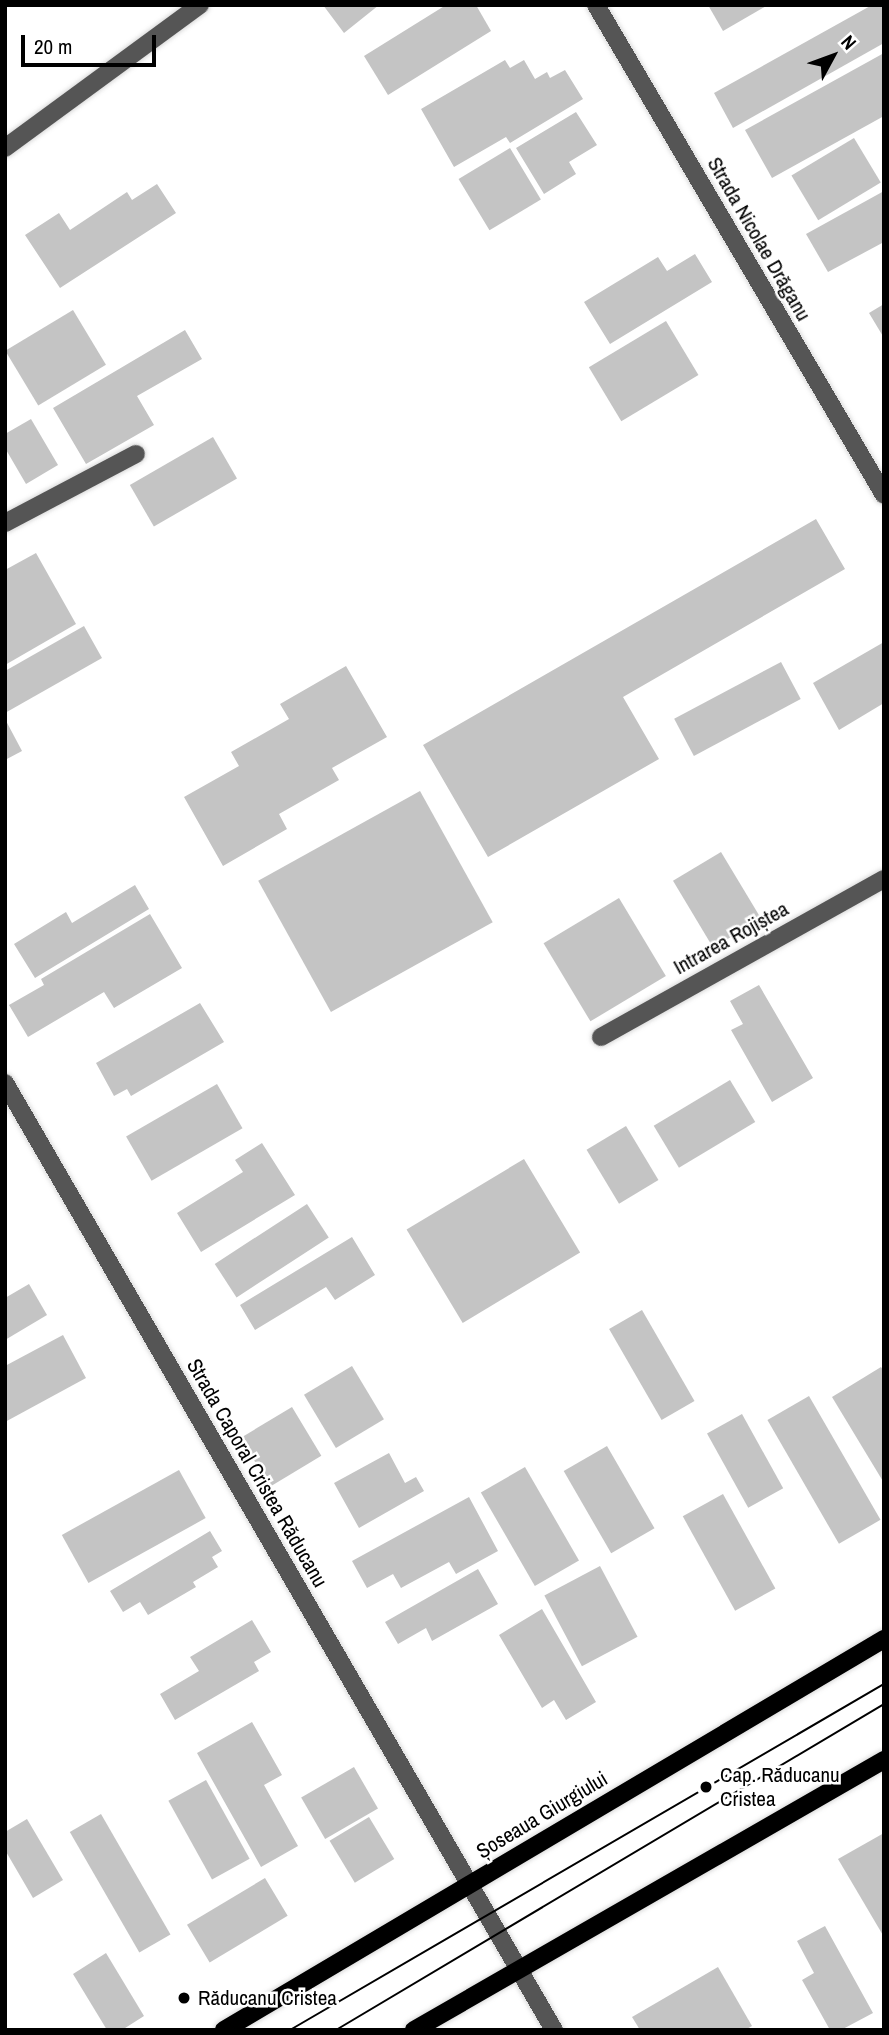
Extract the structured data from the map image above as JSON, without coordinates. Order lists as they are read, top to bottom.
{
  "streets": {
    "main road": ["Șoseaua Giurgiului"],
    "street": ["Strada Nicolae Drăganu", "Intrarea Rojiștea", "Strada Caporal Cristea Răducanu"]
  },
  "crossings": [
    ["Strada Caporal Cristea Răducanu", "Șoseaua Giurgiului"]
  ],
  "places": ["Cap. Răducanu Cristea", "Răducanu Cristea"],
  "scale_bar": "20 m",
  "north": "top right"
}
